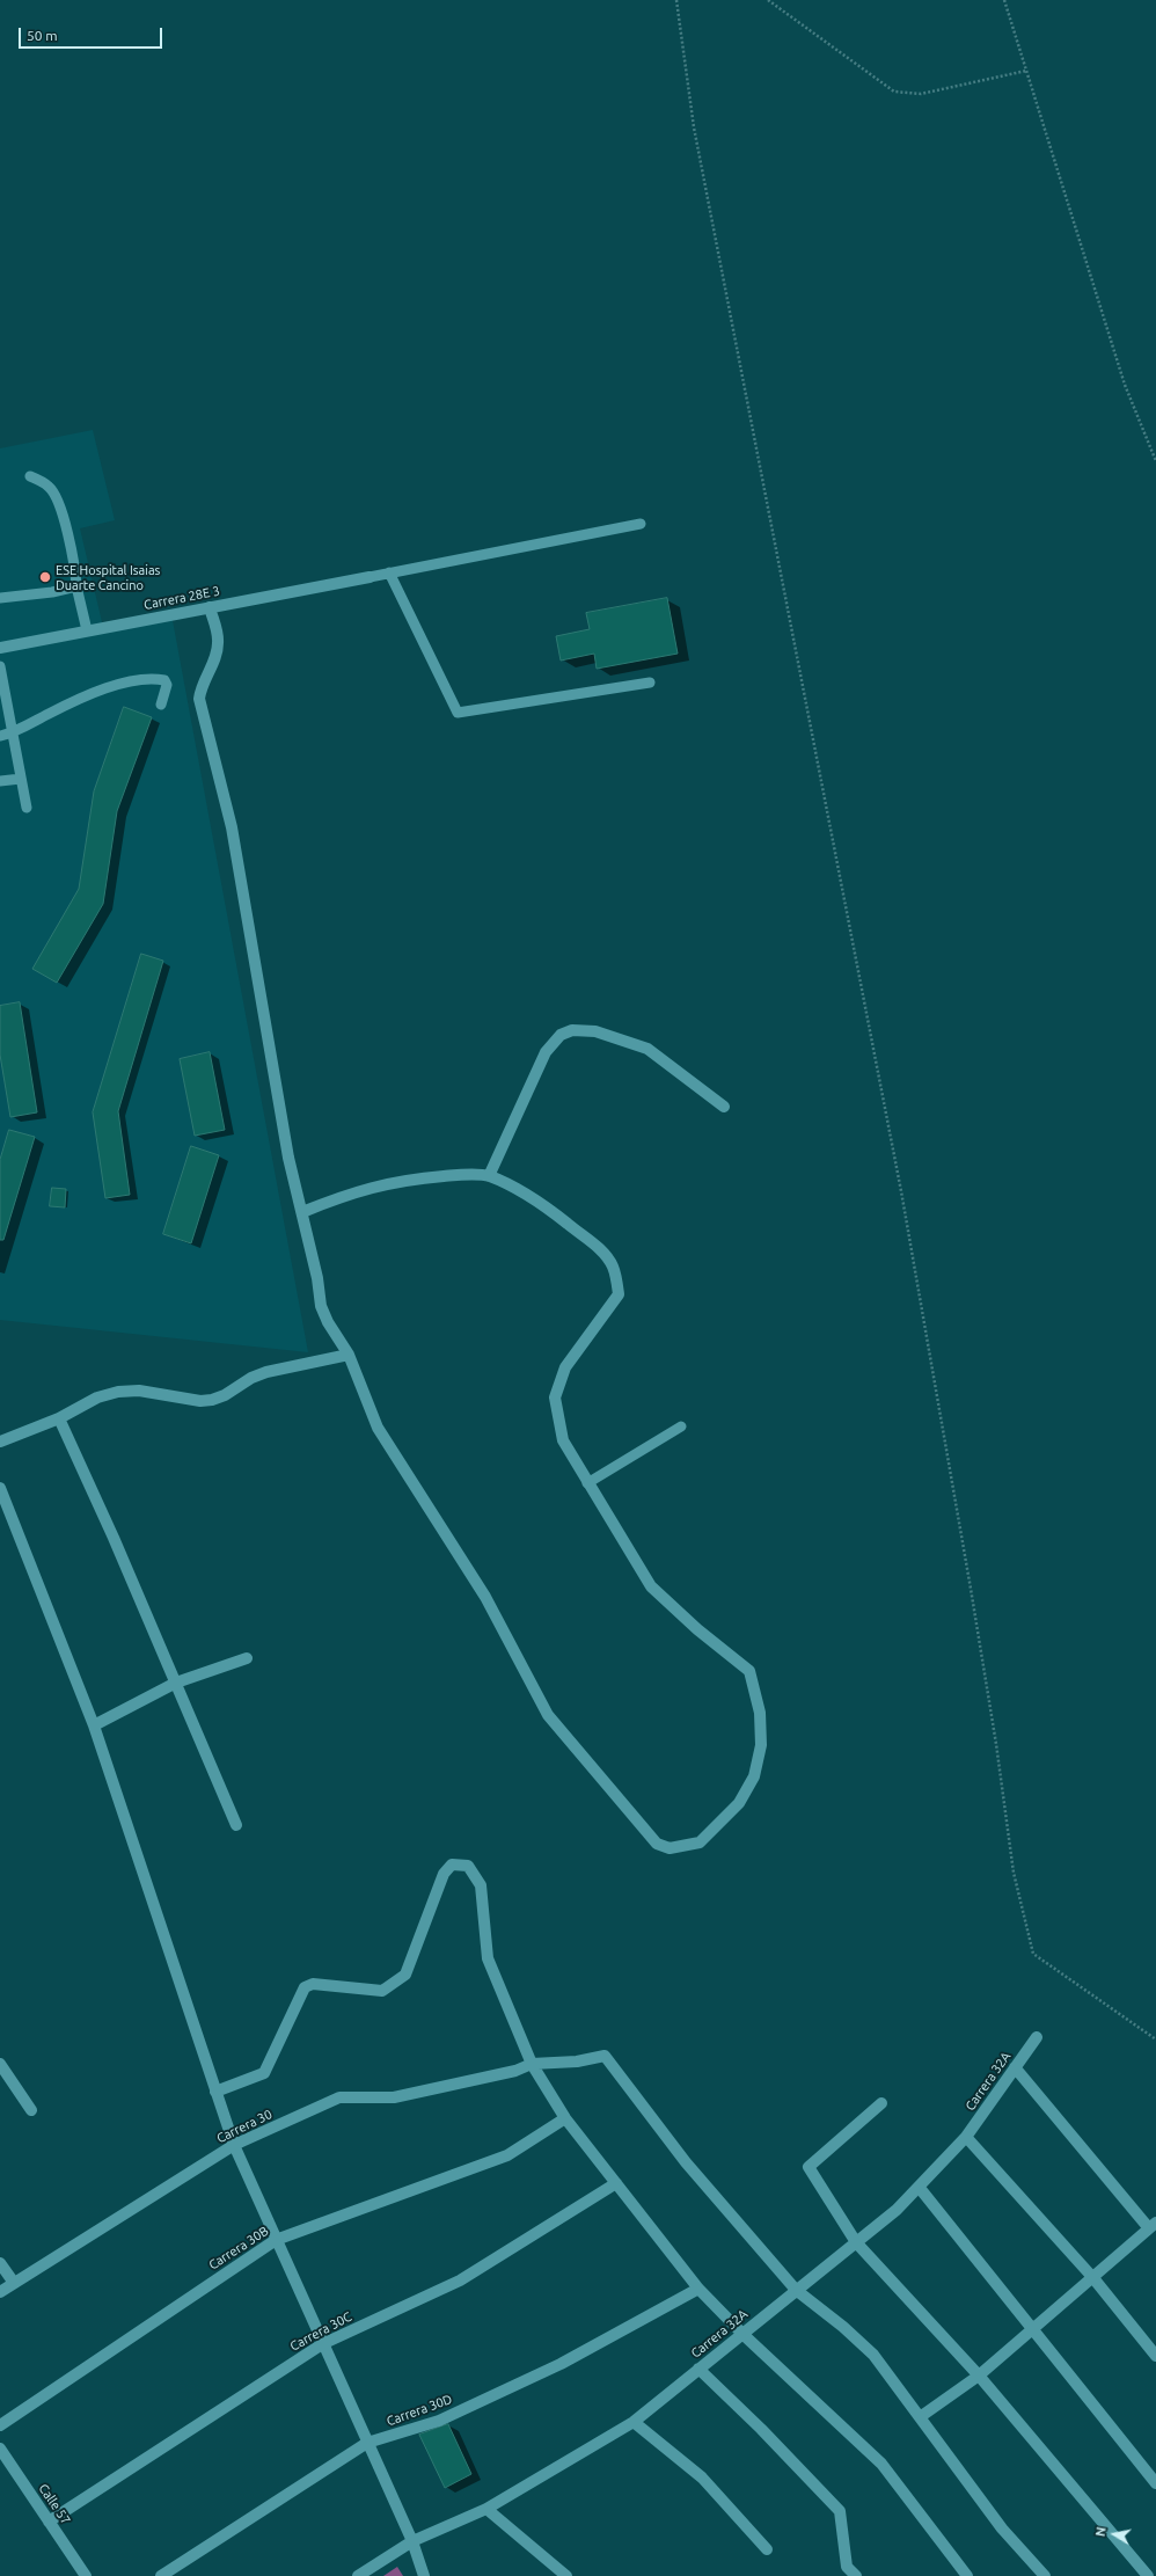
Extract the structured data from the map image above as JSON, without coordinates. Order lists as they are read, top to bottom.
{
  "streets": {
    "street": [
      "Carrera 28E 3",
      "Carrera 32A",
      "Carrera 30",
      "Carrera 30B",
      "Carrera 30C",
      "Carrera 30D",
      "Calle 57"
    ]
  },
  "crossings": [
    ["Carrera 32A", "Carrera 30"],
    ["Carrera 30C", "Calle 57"]
  ],
  "places": ["ESE Hospital Isaias Duarte Cancino"],
  "scale_bar": "50 m",
  "north": "left"
}
